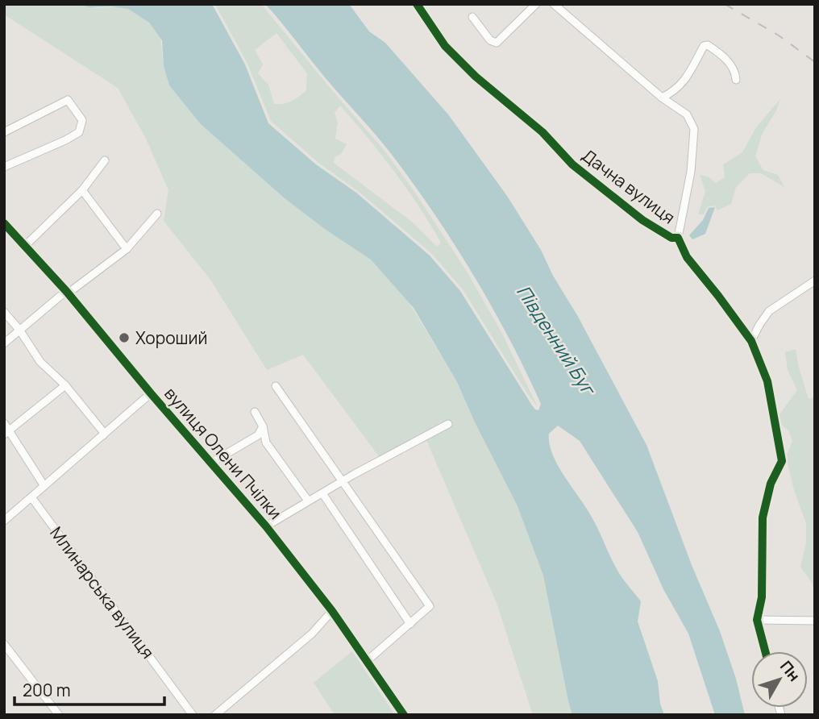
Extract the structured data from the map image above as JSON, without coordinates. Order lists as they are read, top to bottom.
{
  "streets": {
    "street": ["Дачна вулиця", "вулиця Олени Пчілки", "Млинарська вулиця"]
  },
  "water": ["Південний Буг"],
  "places": ["Хороший"],
  "scale_bar": "200 m",
  "north": "top right"
}
